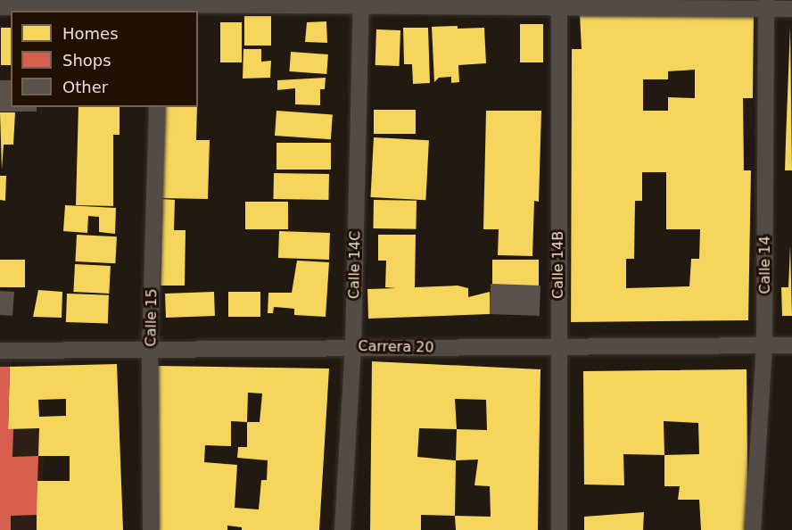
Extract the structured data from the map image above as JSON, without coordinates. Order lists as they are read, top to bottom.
{
  "streets": {
    "street": [
      "Calle 14C",
      "Calle 14B",
      "Calle 14",
      "Calle 15",
      "Carrera 20"
    ]
  },
  "crossings": [
    ["Calle 14C", "Carrera 20"],
    ["Calle 14B", "Carrera 20"],
    ["Calle 14", "Carrera 20"],
    ["Calle 15", "Carrera 20"]
  ],
  "legend": ["Homes", "Shops", "Other"]
}
